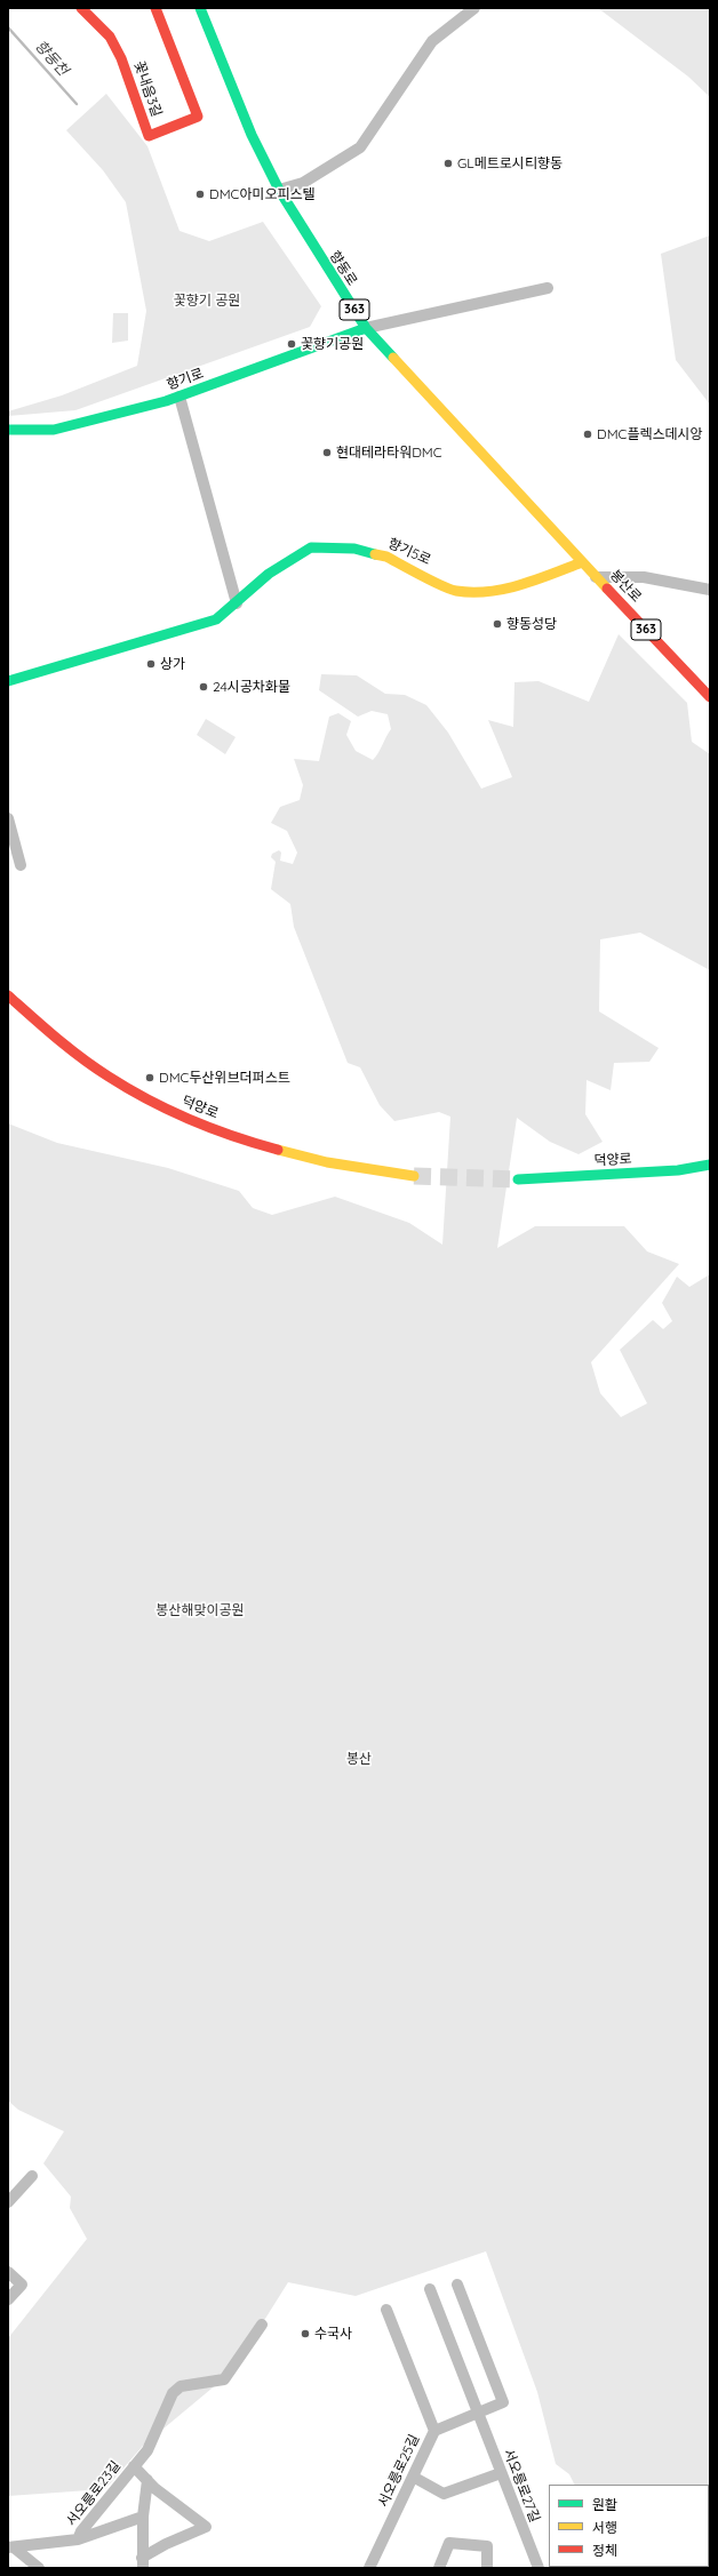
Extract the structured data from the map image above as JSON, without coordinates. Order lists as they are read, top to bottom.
{
  "streets": {
    "main road": [
      "꽃내음3길",
      "향동로",
      "363",
      "향기로",
      "향기5로",
      "봉산로",
      "덕양로"
    ],
    "street": ["서오릉로25길", "서오릉로27길", "서오릉로23길"]
  },
  "crossings": [
    ["향동로", "향기로"],
    ["향동로", "향기5로"],
    ["향동로", "봉산로"],
    ["향기5로", "봉산로"]
  ],
  "water": ["향동천"],
  "parks": ["꽃향기 공원", "봉산해맞이공원", "봉산"],
  "places": [
    "GL메트로시티향동",
    "DMC아미오피스텔",
    "꽃향기공원",
    "DMC플렉스데시앙",
    "현대테라타워DMC",
    "향동성당",
    "상가",
    "24시공차화물",
    "DMC두산위브더퍼스트",
    "수국사"
  ],
  "legend": ["원활", "서행", "정체"]
}
